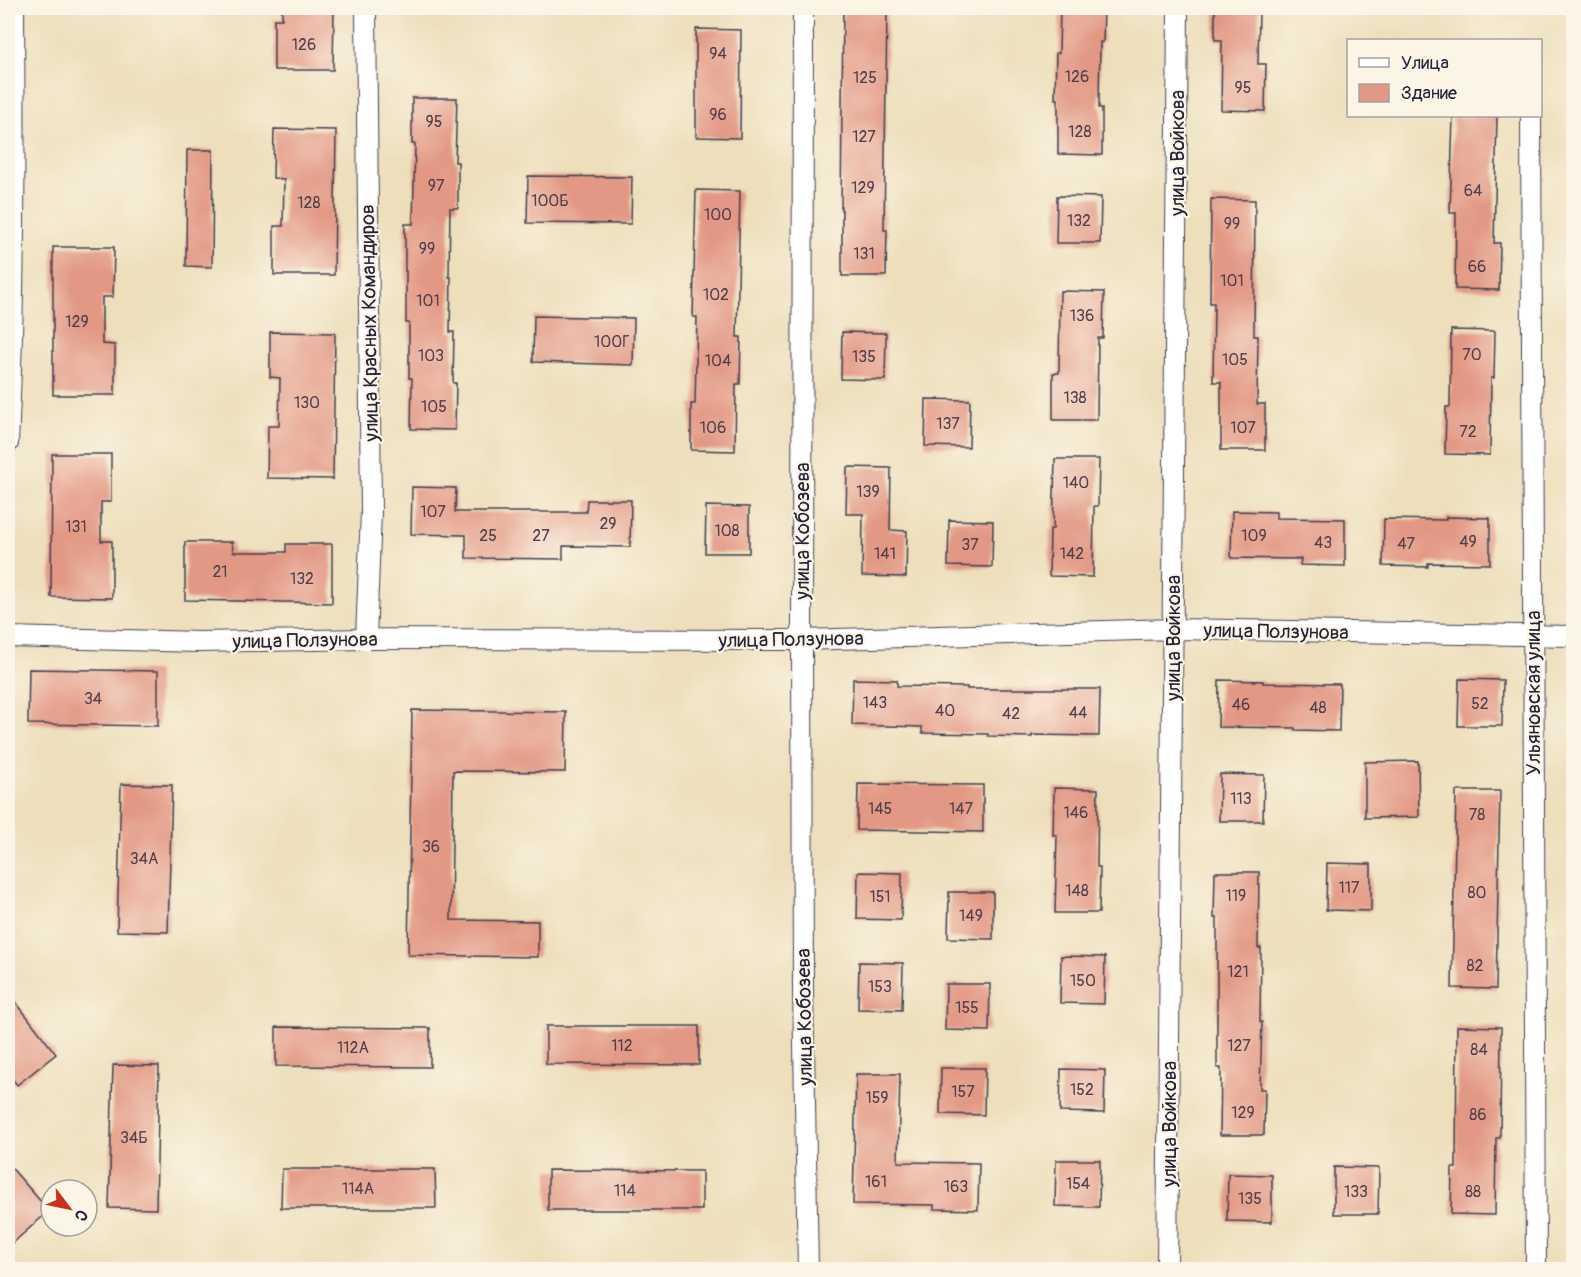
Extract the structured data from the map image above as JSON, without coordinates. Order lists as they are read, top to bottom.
{
  "streets": {
    "street": [
      "улица Войкова",
      "улица Красных Командиров",
      "улица Кобозева",
      "улица Ползунова",
      "Ульяновская улица"
    ]
  },
  "crossings": [
    ["улица Войкова", "улица Ползунова"],
    ["улица Красных Командиров", "улица Ползунова"],
    ["улица Кобозева", "улица Ползунова"],
    ["улица Ползунова", "Ульяновская улица"]
  ],
  "house_numbers": [
    "126",
    "94",
    "126",
    "125",
    "95",
    "96",
    "95",
    "128",
    "127",
    "97",
    "129",
    "64",
    "100Б",
    "128",
    "100",
    "132",
    "99",
    "99",
    "131",
    "66",
    "101",
    "102",
    "101",
    "136",
    "129",
    "100Г",
    "70",
    "103",
    "135",
    "105",
    "104",
    "138",
    "130",
    "105",
    "137",
    "106",
    "107",
    "72",
    "140",
    "139",
    "107",
    "29",
    "131",
    "108",
    "25",
    "27",
    "109",
    "49",
    "43",
    "47",
    "37",
    "141",
    "142",
    "21",
    "132",
    "34",
    "143",
    "52",
    "46",
    "48",
    "40",
    "44",
    "42",
    "113",
    "145",
    "147",
    "146",
    "78",
    "36",
    "34А",
    "117",
    "148",
    "80",
    "119",
    "151",
    "149",
    "82",
    "121",
    "150",
    "153",
    "155",
    "112",
    "127",
    "112А",
    "84",
    "152",
    "157",
    "159",
    "129",
    "86",
    "34Б",
    "161",
    "154",
    "163",
    "114А",
    "114",
    "133",
    "88",
    "135"
  ],
  "legend": ["Улица", "Здание"],
  "north": "bottom right"
}
